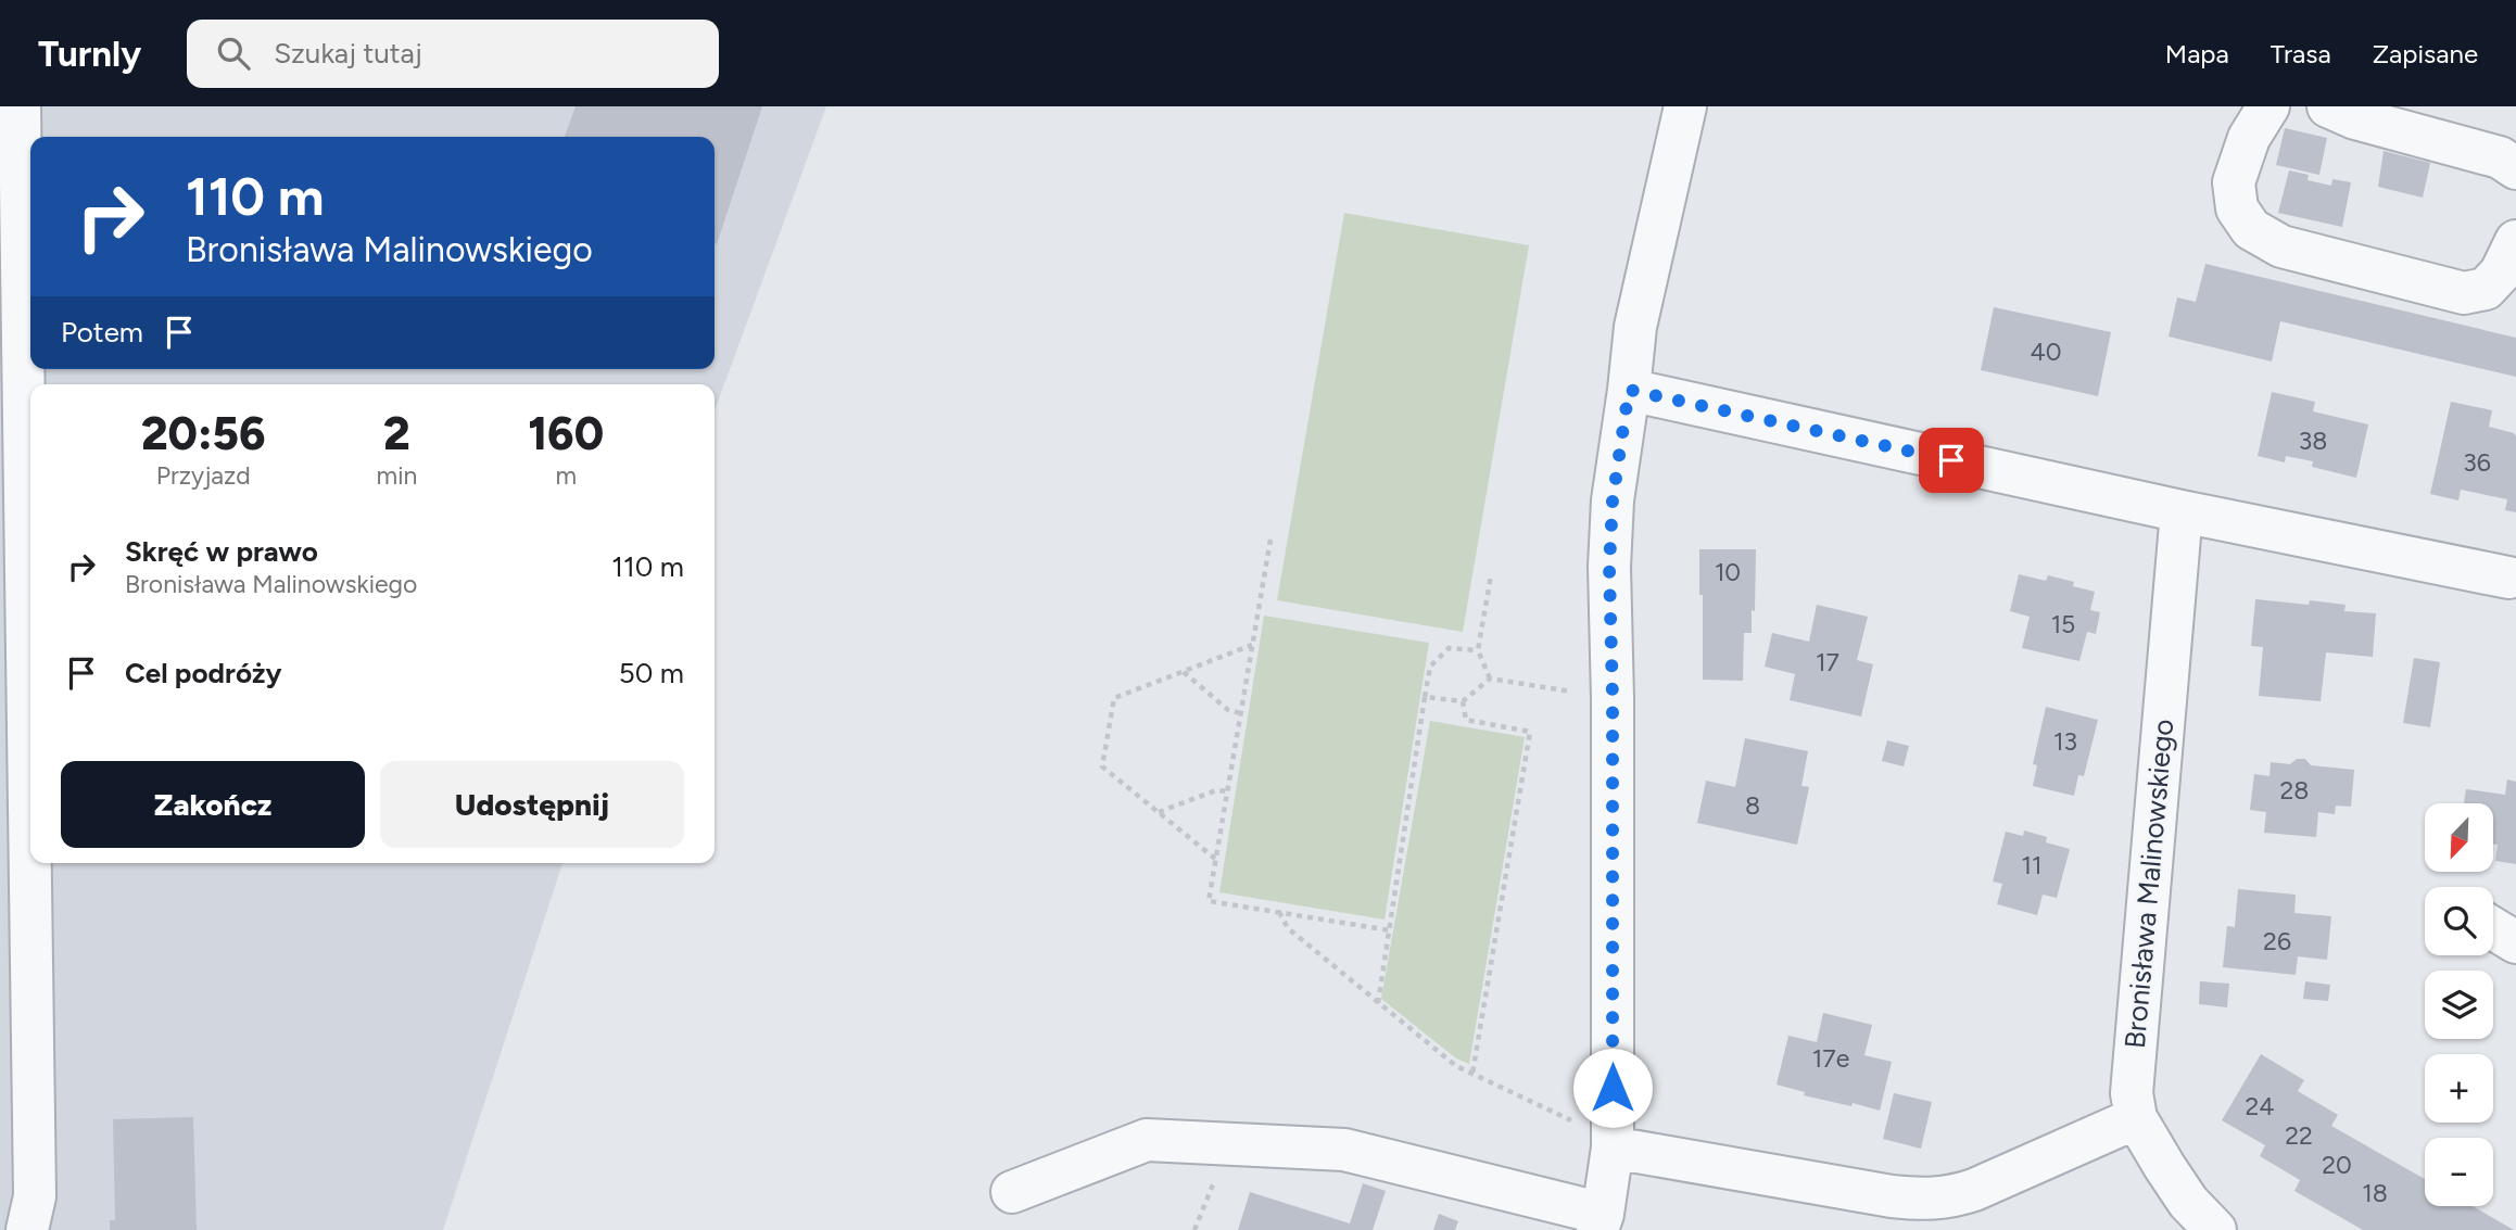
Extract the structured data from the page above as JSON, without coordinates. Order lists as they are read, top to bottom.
{
  "streets": {
    "street": ["Bronisława Malinowskiego"]
  },
  "house_numbers": [
    "40",
    "38",
    "36",
    "10",
    "15",
    "17",
    "13",
    "28",
    "8",
    "11",
    "26",
    "17e",
    "24",
    "22",
    "20",
    "18"
  ],
  "north": "bottom left",
  "page": {
    "header": "Turnly",
    "search": "Szukaj tutaj",
    "nav": ["Mapa", "Trasa", "Zapisane"],
    "turn": ["110 m", "Bronisława Malinowskiego"],
    "then": "Potem",
    "eta": [
      "20:56",
      "Przyjazd",
      "2",
      "min",
      "160",
      "m"
    ],
    "list": [
      {
        "name": "Skręć w prawo",
        "note": "Bronisława Malinowskiego",
        "value": "110 m"
      },
      {
        "name": "Cel podróży",
        "value": "50 m"
      }
    ],
    "buttons": ["Zakończ", "Udostępnij"],
    "map_buttons": ["+", "−"]
  }
}
